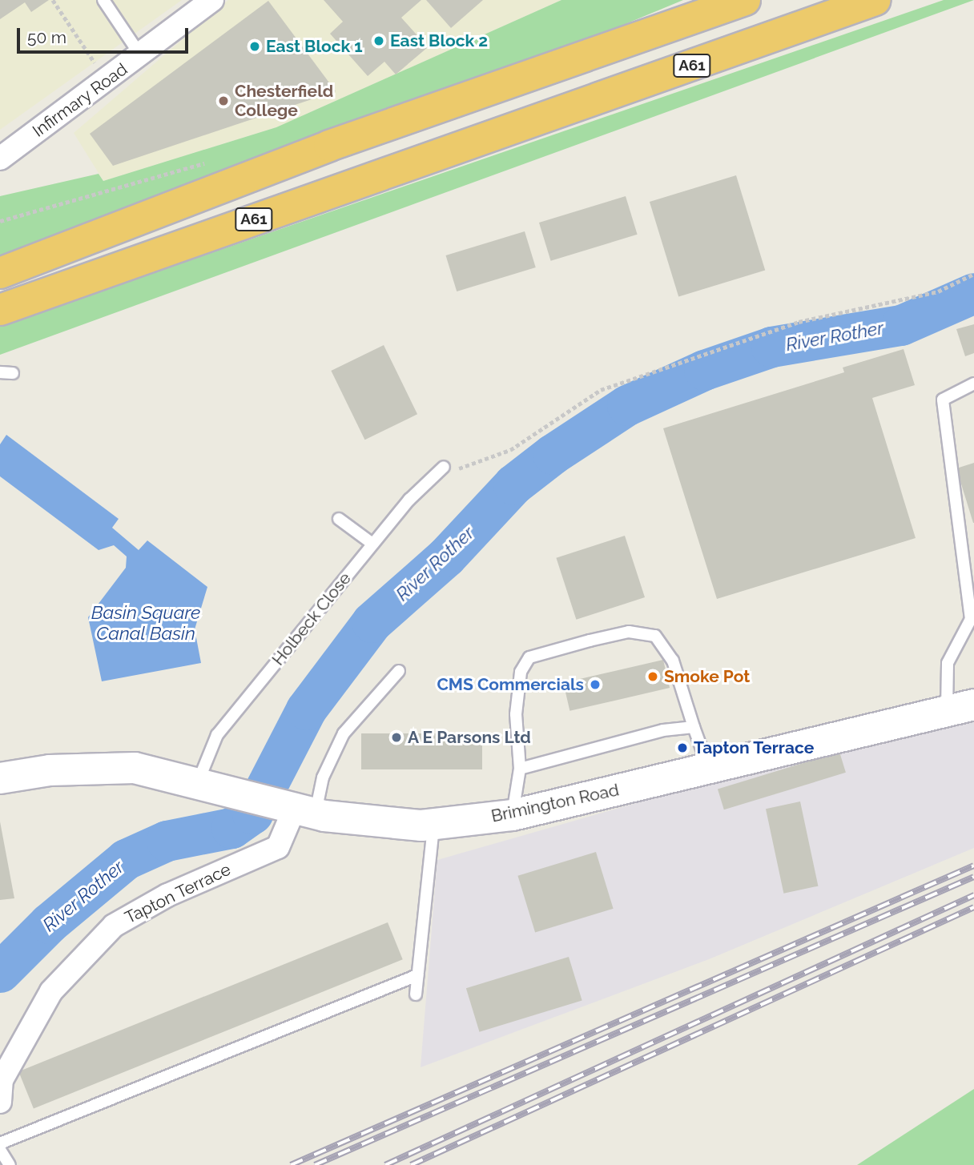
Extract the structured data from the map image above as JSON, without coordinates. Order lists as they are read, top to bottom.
{
  "streets": {
    "highway": ["A61"],
    "main road": ["Brimington Road"],
    "street": ["Infirmary Road", "Tapton Terrace"],
    "lane": ["Holbeck Close"]
  },
  "crossings": [
    ["Holbeck Close", "Brimington Road"],
    ["Brimington Road", "Tapton Terrace"]
  ],
  "water": ["River Rother", "Basin Square Canal Basin"],
  "places": [
    "East Block 2",
    "East Block 1",
    "Chesterfield College",
    "Smoke Pot",
    "CMS Commercials",
    "A E Parsons Ltd",
    "Tapton Terrace"
  ],
  "scale_bar": "50 m"
}
